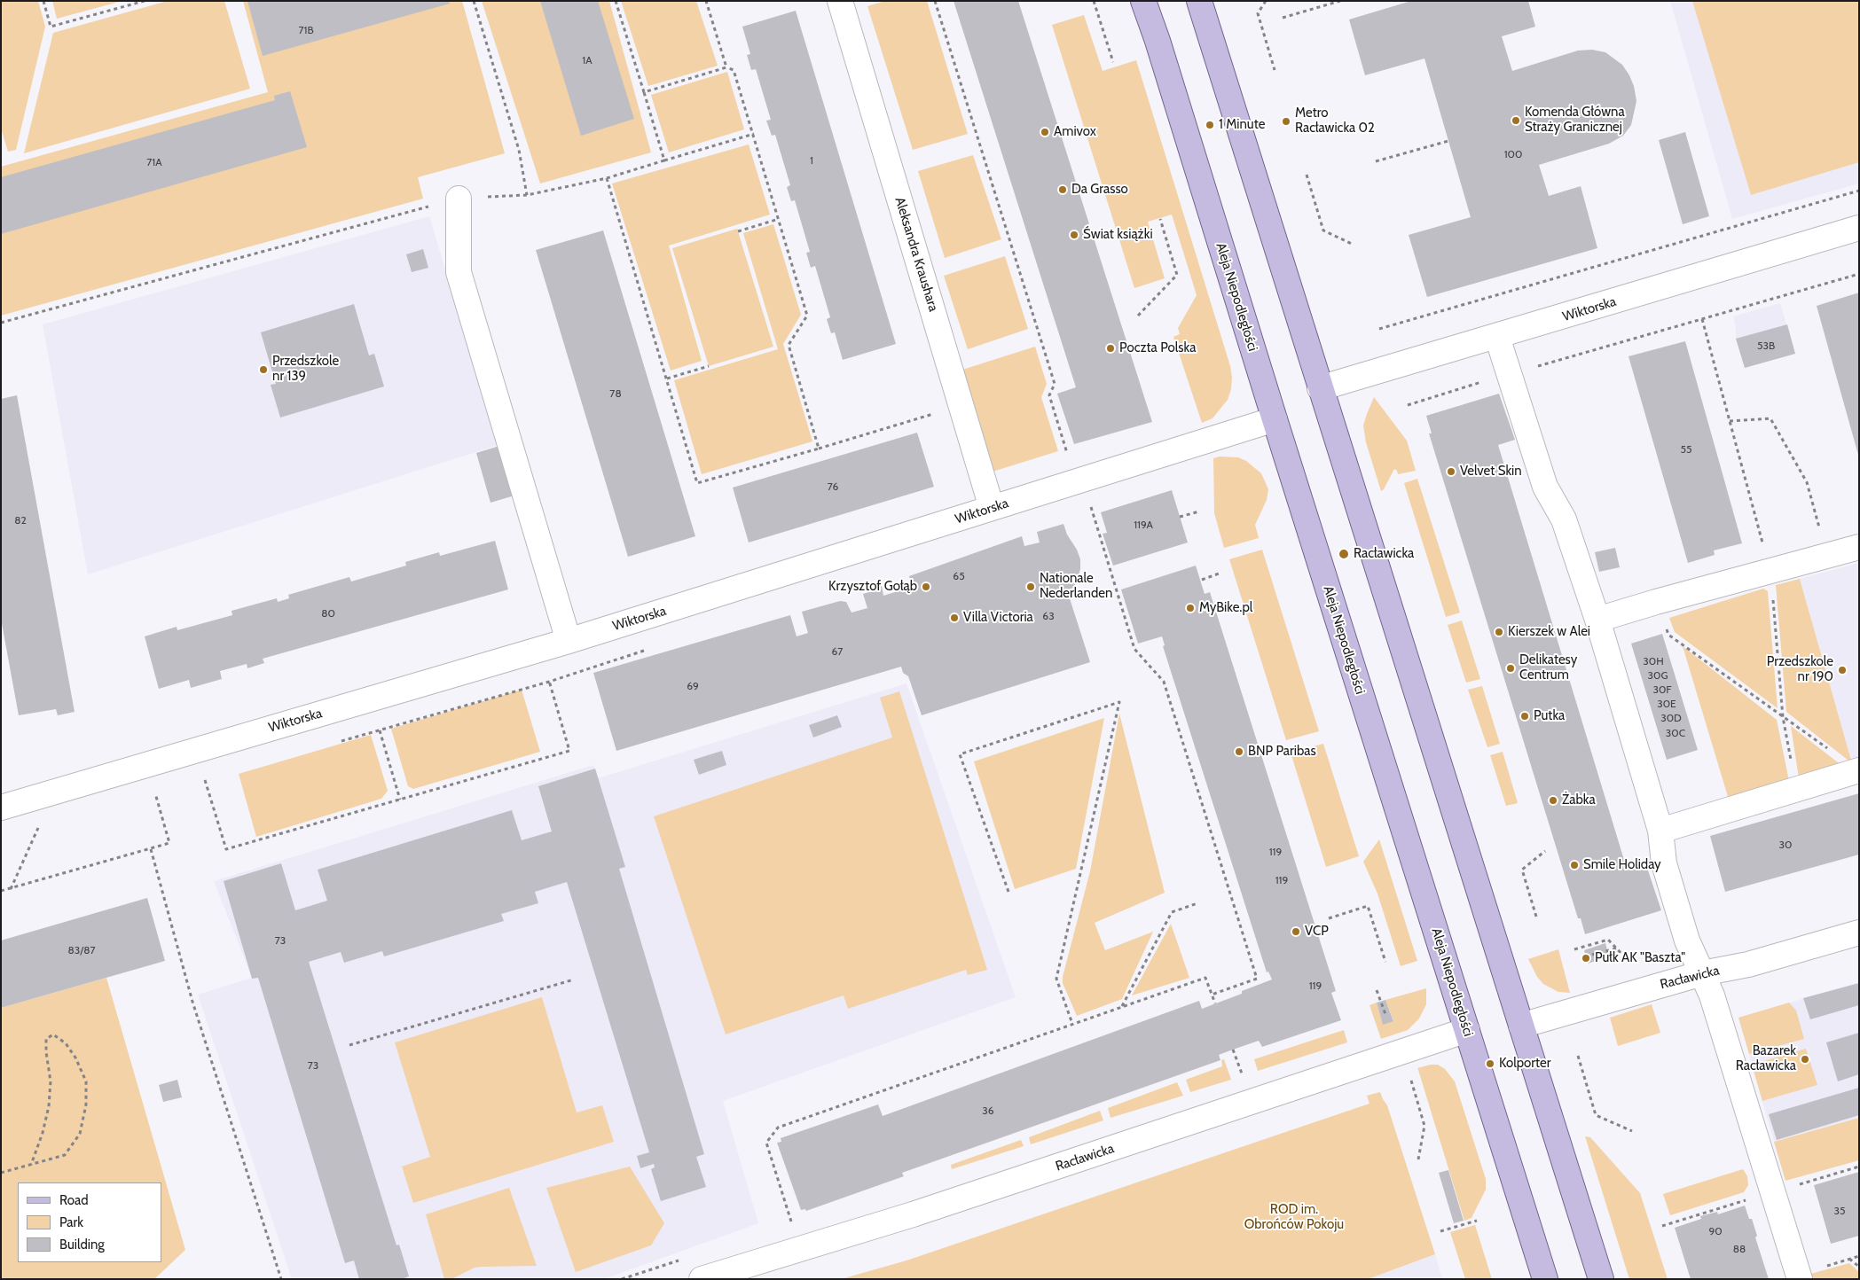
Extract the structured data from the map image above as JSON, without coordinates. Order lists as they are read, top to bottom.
{
  "streets": {
    "main road": ["Aleja Niepodległości"],
    "street": ["Aleksandra Kraushara", "Wiktorska", "Racławicka"]
  },
  "crossings": [
    ["Aleksandra Kraushara", "Wiktorska"],
    ["Aleja Niepodległości", "Wiktorska"],
    ["Aleja Niepodległości", "Racławicka"]
  ],
  "parks": ["ROD im. Obrońców Pokoju"],
  "places": [
    "Komenda Główna Straży Granicznej",
    "Metro Racławicka 02",
    "1 Minute",
    "Amivox",
    "Da Grasso",
    "Świat książki",
    "Poczta Polska",
    "Przedszkole nr 139",
    "Velvet Skin",
    "Racławicka",
    "Krzysztof Gołąb",
    "Nationale Nederlanden",
    "MyBike.pl",
    "Villa Victoria",
    "Kierszek w Alei",
    "Delikatesy Centrum",
    "Przedszkole nr 190",
    "Putka",
    "BNP Paribas",
    "Żabka",
    "Smile Holiday",
    "VCP",
    "Pułk AK \"Baszta\"",
    "Bazarek Racławicka",
    "Kolporter"
  ],
  "house_numbers": [
    "71B",
    "1A",
    "100",
    "1",
    "71A",
    "53B",
    "78",
    "55",
    "76",
    "82",
    "119A",
    "65",
    "80",
    "63",
    "67",
    "30H",
    "30G",
    "69",
    "30F",
    "30E",
    "30D",
    "30C",
    "30",
    "119",
    "119",
    "73",
    "83/87",
    "119",
    "73",
    "36",
    "35",
    "90",
    "88"
  ],
  "legend": ["Road", "Park", "Building"]
}
